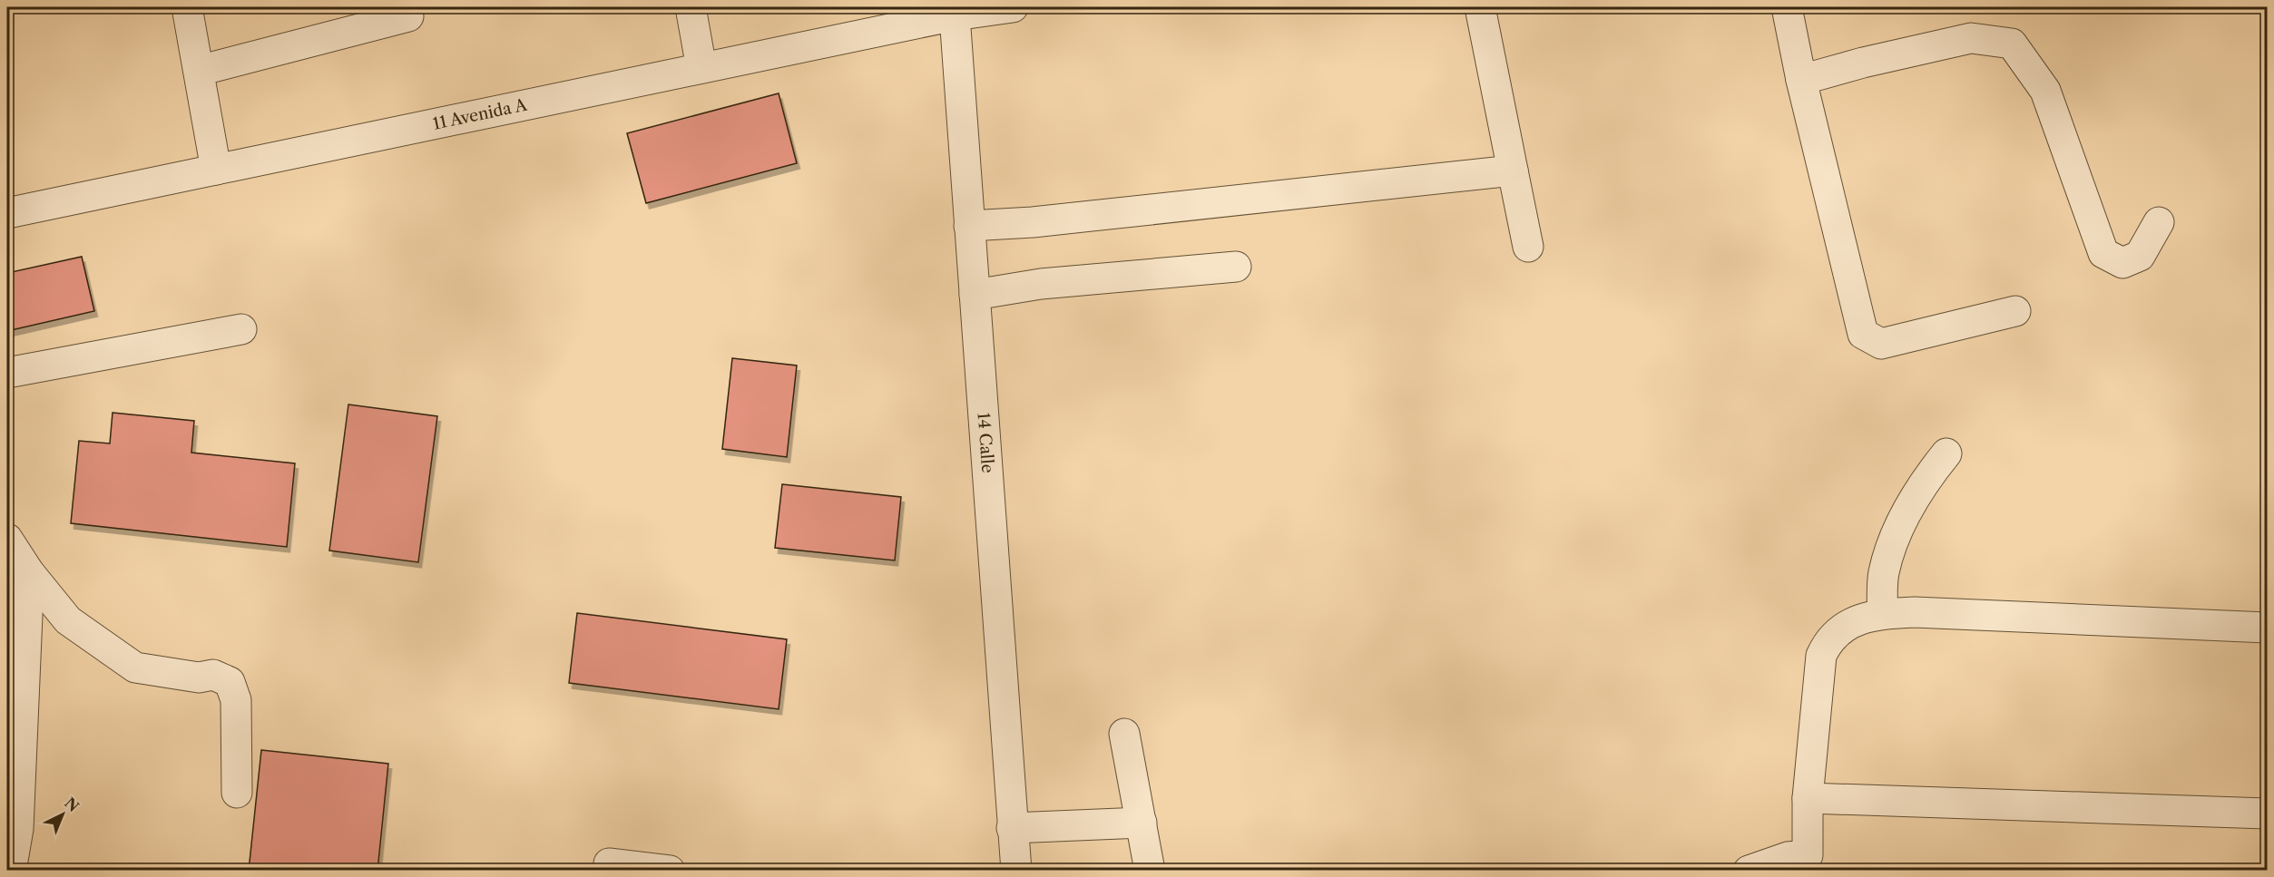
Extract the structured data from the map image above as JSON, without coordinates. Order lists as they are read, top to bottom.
{
  "streets": {
    "street": ["11 Avenida A", "14 Calle"]
  },
  "crossings": [
    ["11 Avenida A", "14 Calle"]
  ],
  "north": "top right"
}
